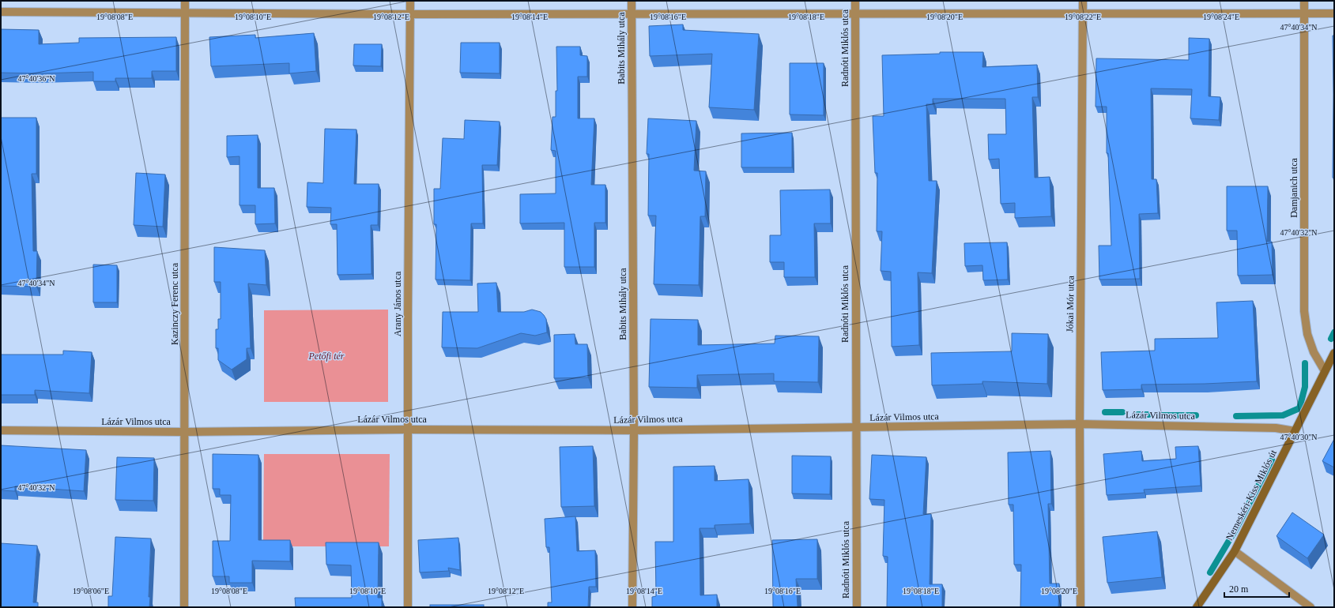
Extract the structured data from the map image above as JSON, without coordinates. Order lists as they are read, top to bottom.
{
  "streets": {
    "street": [
      "Babits Mihály utca",
      "Radnóti Miklós utca",
      "Damjanich utca",
      "Kazinczy Ferenc utca",
      "Arany János utca",
      "Jókai Mór utca",
      "Lázár Vilmos utca",
      "Nemeskéri-Kiss Miklós út"
    ]
  },
  "crossings": [
    ["Babits Mihály utca", "Lázár Vilmos utca"],
    ["Radnóti Miklós utca", "Lázár Vilmos utca"],
    ["Damjanich utca", "Nemeskéri-Kiss Miklós út"],
    ["Kazinczy Ferenc utca", "Lázár Vilmos utca"],
    ["Arany János utca", "Lázár Vilmos utca"],
    ["Jókai Mór utca", "Lázár Vilmos utca"],
    ["Lázár Vilmos utca", "Nemeskéri-Kiss Miklós út"]
  ],
  "parks": ["Petőfi tér"],
  "scale_bar": "20 m",
  "coordinates": [
    "19°08'08\"E",
    "19°08'10\"E",
    "19°08'12\"E",
    "19°08'14\"E",
    "19°08'16\"E",
    "19°08'18\"E",
    "19°08'20\"E",
    "19°08'22\"E",
    "19°08'24\"E",
    "47°40'34\"N",
    "47°40'36\"N",
    "47°40'32\"N",
    "47°40'30\"N",
    "19°08'06\"E"
  ]
}
